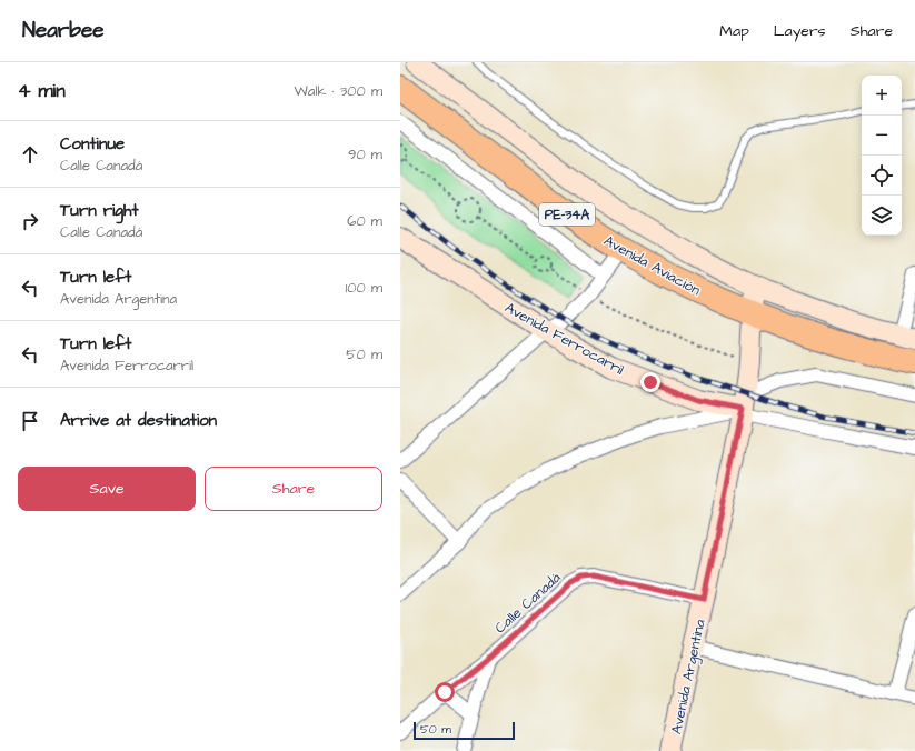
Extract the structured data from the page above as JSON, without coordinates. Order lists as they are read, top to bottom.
{
  "streets": {
    "highway": ["PE-34A", "Avenida Aviación"],
    "street": ["Avenida Ferrocarril", "Calle Canadá", "Avenida Argentina"]
  },
  "crossings": [
    ["Avenida Aviación", "Avenida Argentina"],
    ["Avenida Ferrocarril", "Avenida Argentina"],
    ["Calle Canadá", "Avenida Argentina"]
  ],
  "scale_bar": "50 m",
  "page": {
    "header": "Nearbee",
    "nav": ["Map", "Layers", "Share"],
    "heading": ["4 min", "Walk · 300 m"],
    "map_buttons": ["+", "−"],
    "list": [
      ["Continue", "Calle Canadá", "90 m"],
      ["Turn right", "Calle Canadá", "60 m"],
      ["Turn left", "Avenida Argentina", "100 m"],
      ["Turn left", "Avenida Ferrocarril", "50 m"],
      "Arrive at destination"
    ],
    "buttons": ["Save", "Share"],
    "scale": "50 m"
  }
}
